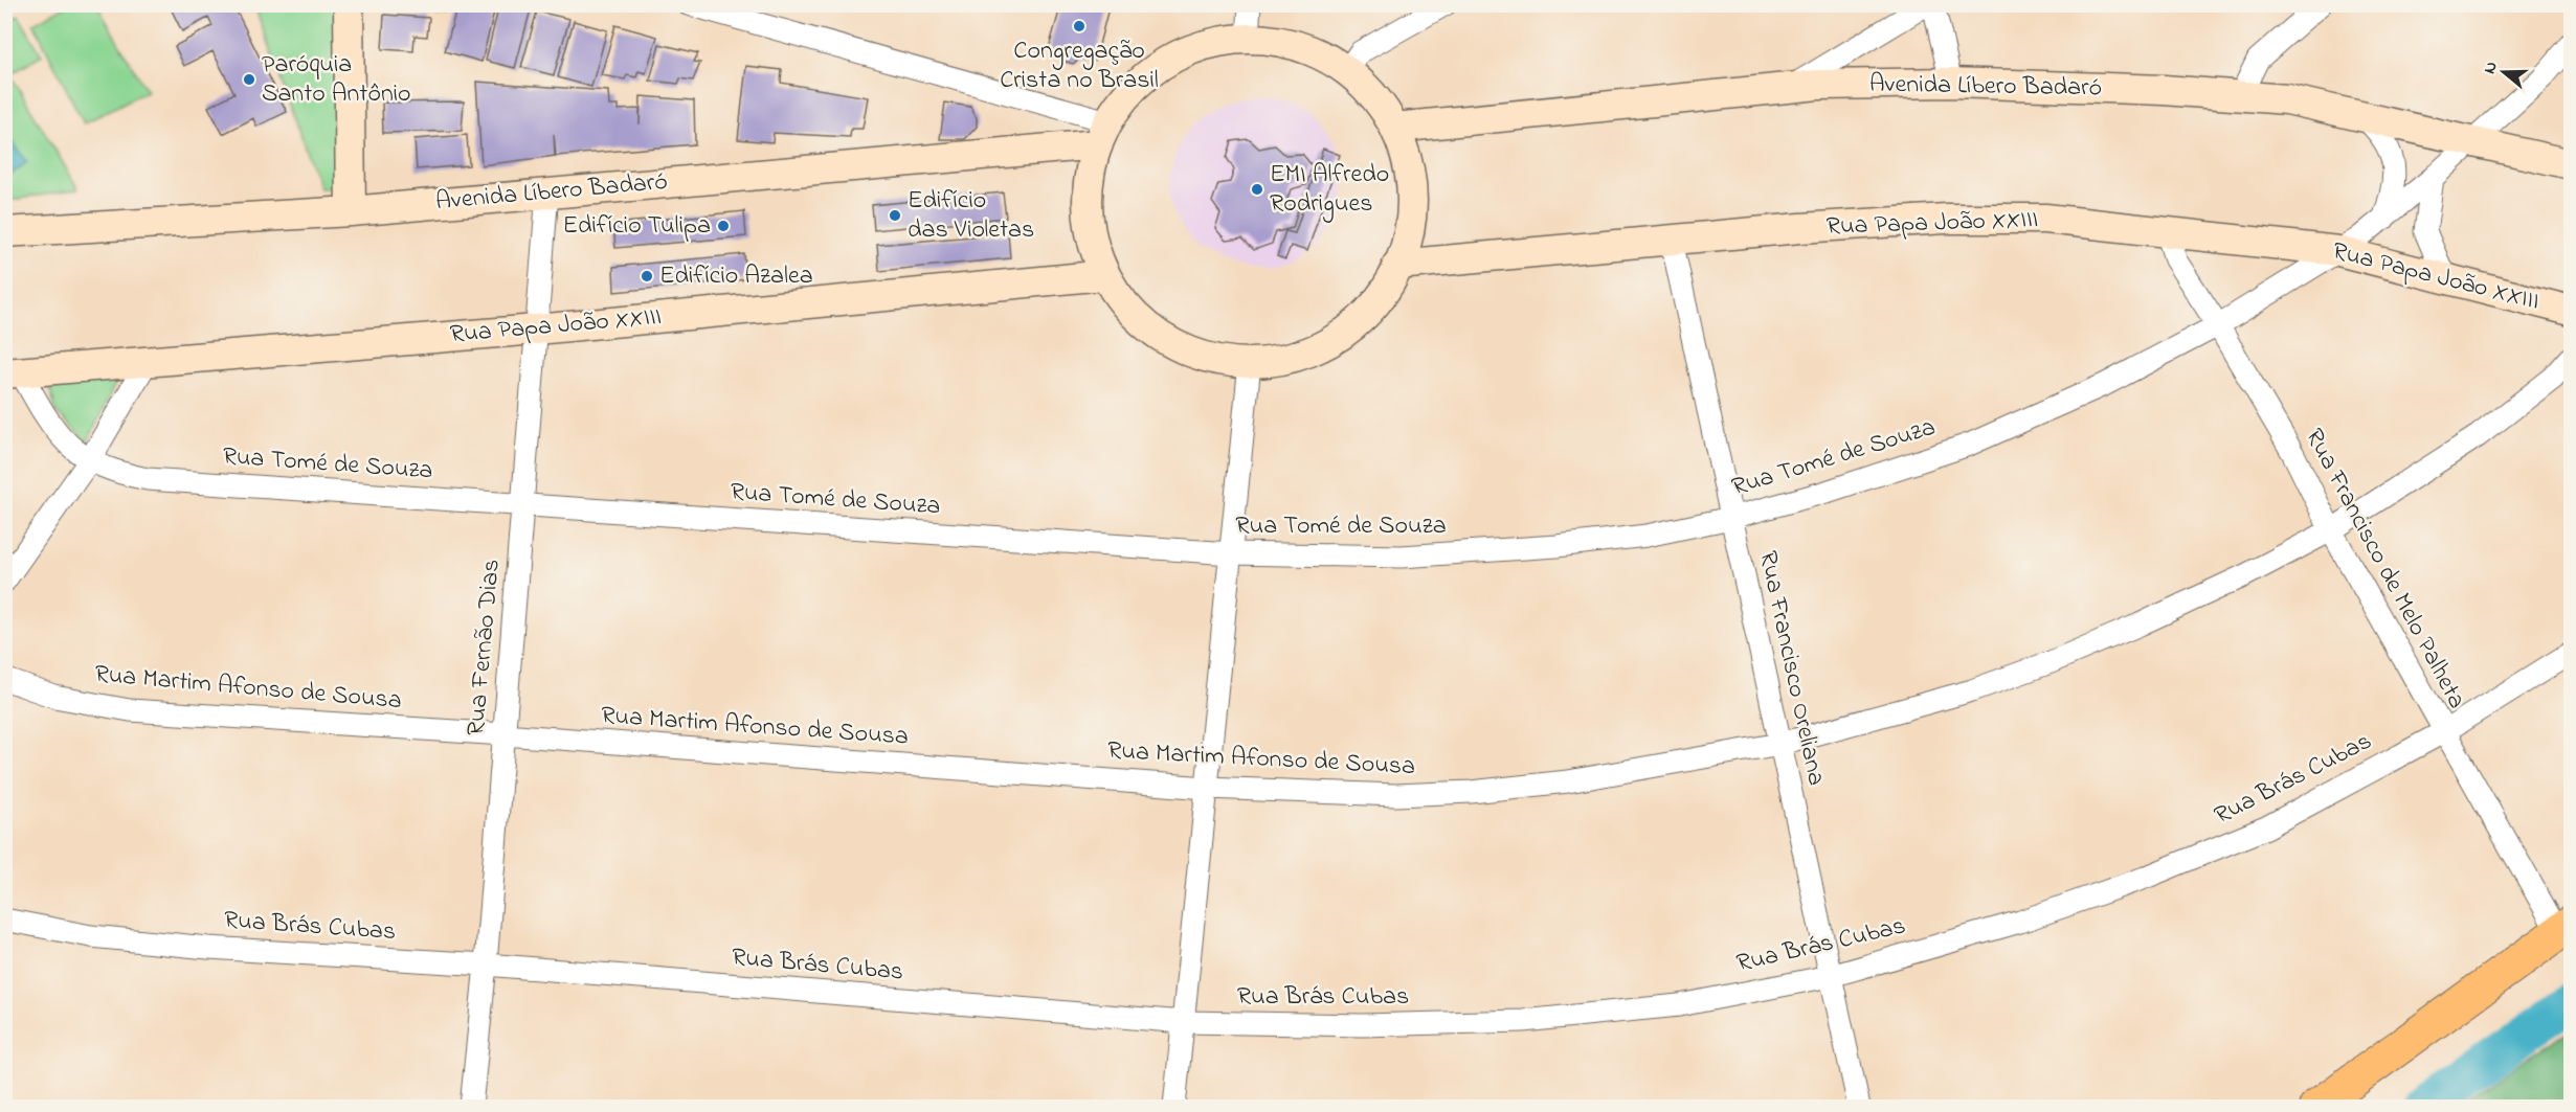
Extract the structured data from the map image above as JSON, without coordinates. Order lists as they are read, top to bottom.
{
  "streets": {
    "street": [
      "Avenida Líbero Badaró",
      "Rua Papa João XXIII",
      "Rua Tomé de Souza",
      "Rua Francisco de Melo Palheta",
      "Rua Fernão Dias",
      "Rua Francisco Oreliana",
      "Rua Martim Afonso de Sousa",
      "Rua Brás Cubas"
    ]
  },
  "crossings": [
    ["Avenida Líbero Badaró", "Rua Tomé de Souza"],
    ["Avenida Líbero Badaró", "Rua Fernão Dias"],
    ["Rua Papa João XXIII", "Rua Tomé de Souza"],
    ["Rua Papa João XXIII", "Rua Francisco de Melo Palheta"],
    ["Rua Papa João XXIII", "Rua Fernão Dias"],
    ["Rua Papa João XXIII", "Rua Francisco Oreliana"],
    ["Rua Tomé de Souza", "Rua Francisco de Melo Palheta"],
    ["Rua Tomé de Souza", "Rua Fernão Dias"],
    ["Rua Tomé de Souza", "Rua Francisco Oreliana"],
    ["Rua Francisco de Melo Palheta", "Rua Martim Afonso de Sousa"],
    ["Rua Francisco de Melo Palheta", "Rua Brás Cubas"],
    ["Rua Fernão Dias", "Rua Martim Afonso de Sousa"],
    ["Rua Fernão Dias", "Rua Brás Cubas"],
    ["Rua Francisco Oreliana", "Rua Martim Afonso de Sousa"],
    ["Rua Francisco Oreliana", "Rua Brás Cubas"]
  ],
  "places": [
    "Congregação Crista no Brasil",
    "Paróquia Santo Antônio",
    "EMI Alfredo Rodrigues",
    "Edifício das Violetas",
    "Edifício Tulipa",
    "Edifício Azalea"
  ],
  "north": "left"
}
